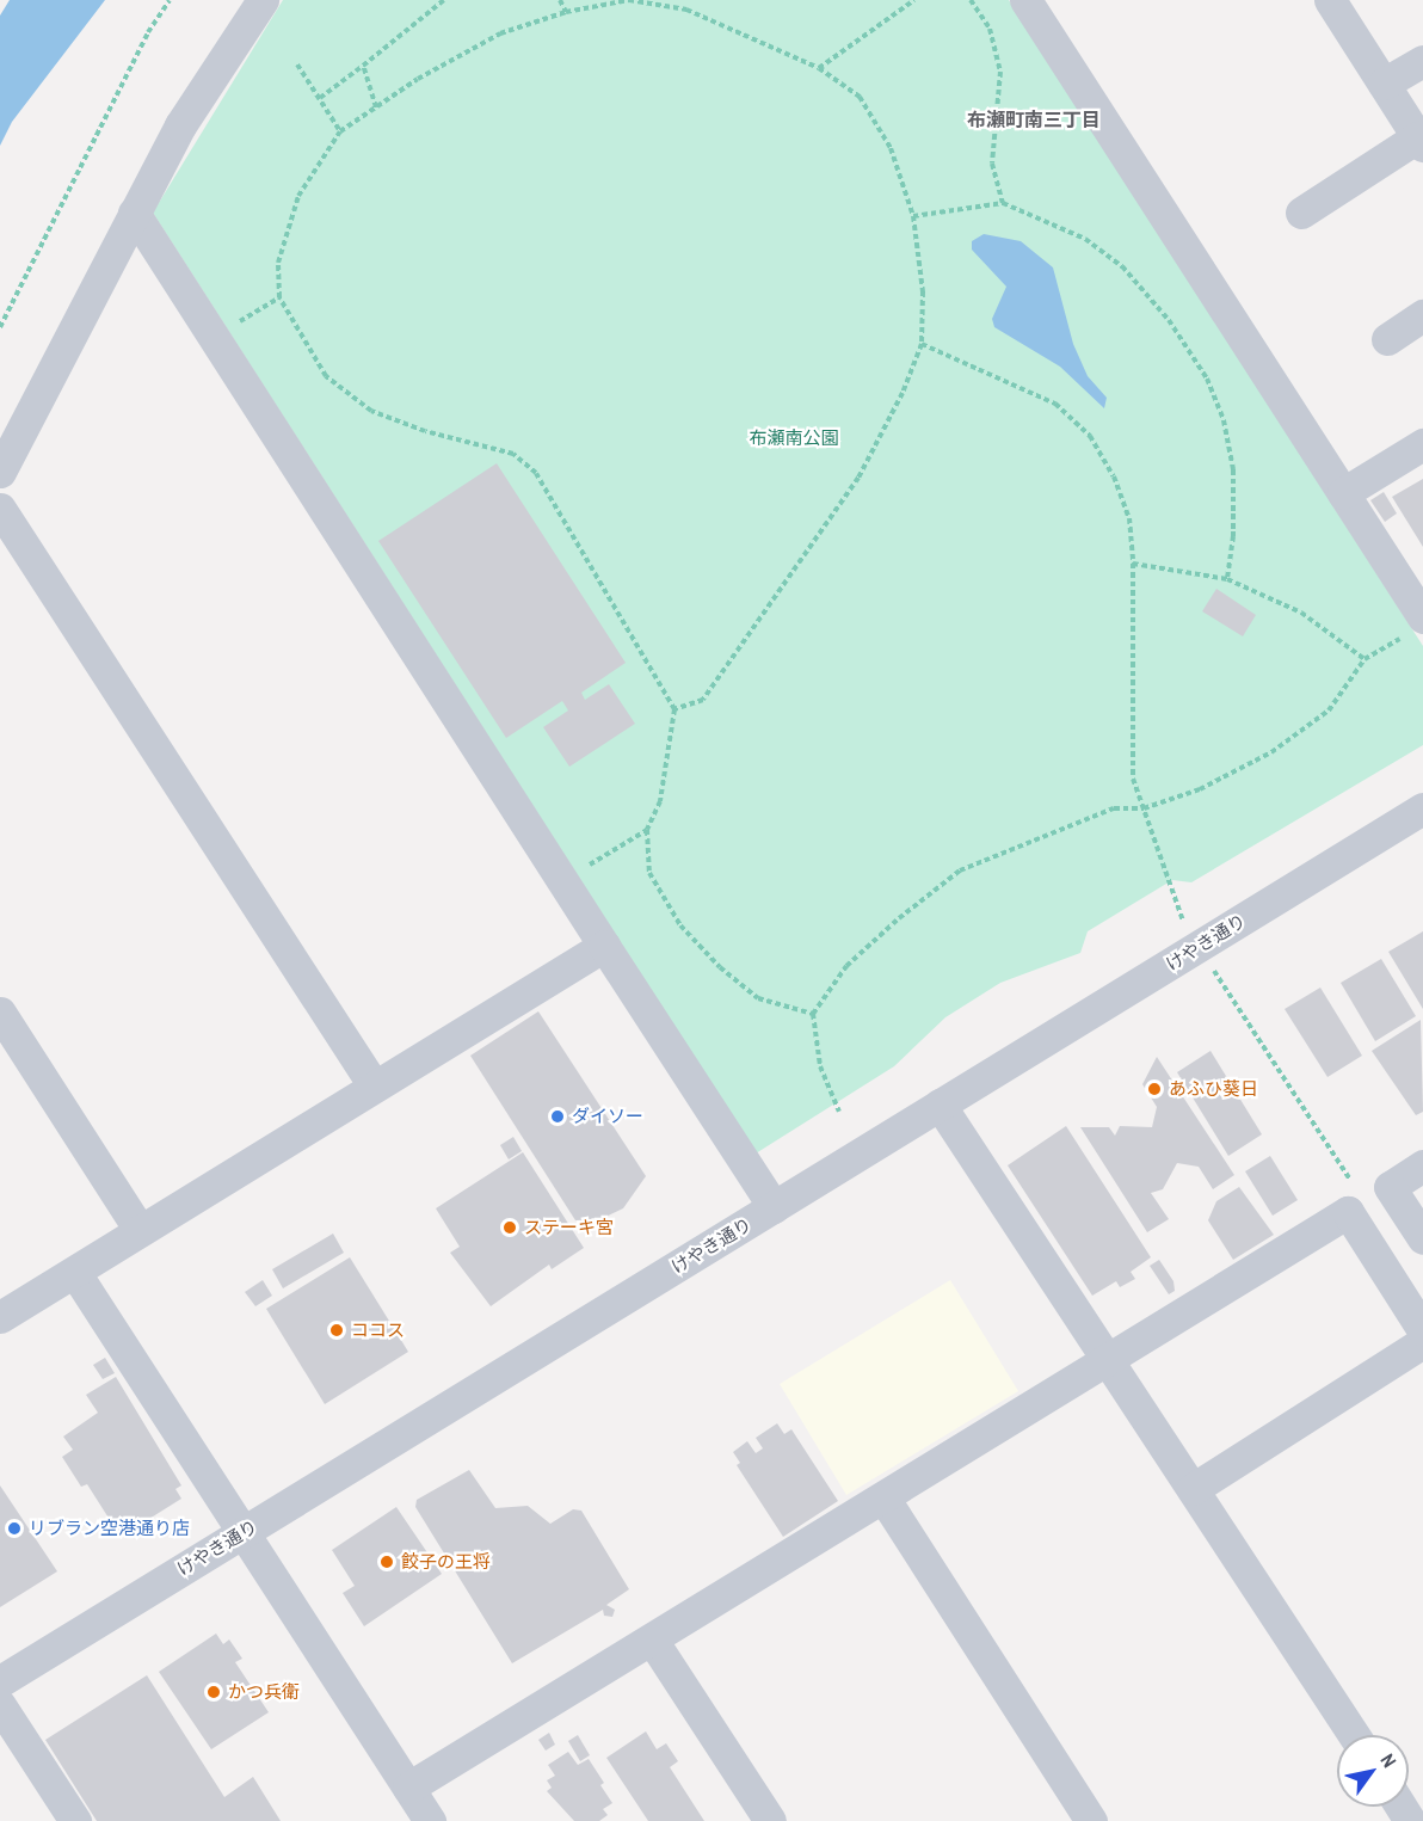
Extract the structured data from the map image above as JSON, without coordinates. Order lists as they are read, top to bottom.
{
  "streets": {
    "street": ["けやき通り"]
  },
  "districts": ["布瀬町南三丁目"],
  "parks": ["布瀬南公園"],
  "places": [
    "あふひ葵日",
    "ダイソー",
    "ステーキ宮",
    "ココス",
    "リブラン空港通り店",
    "餃子の王将",
    "かつ兵衛"
  ],
  "north": "top right"
}
